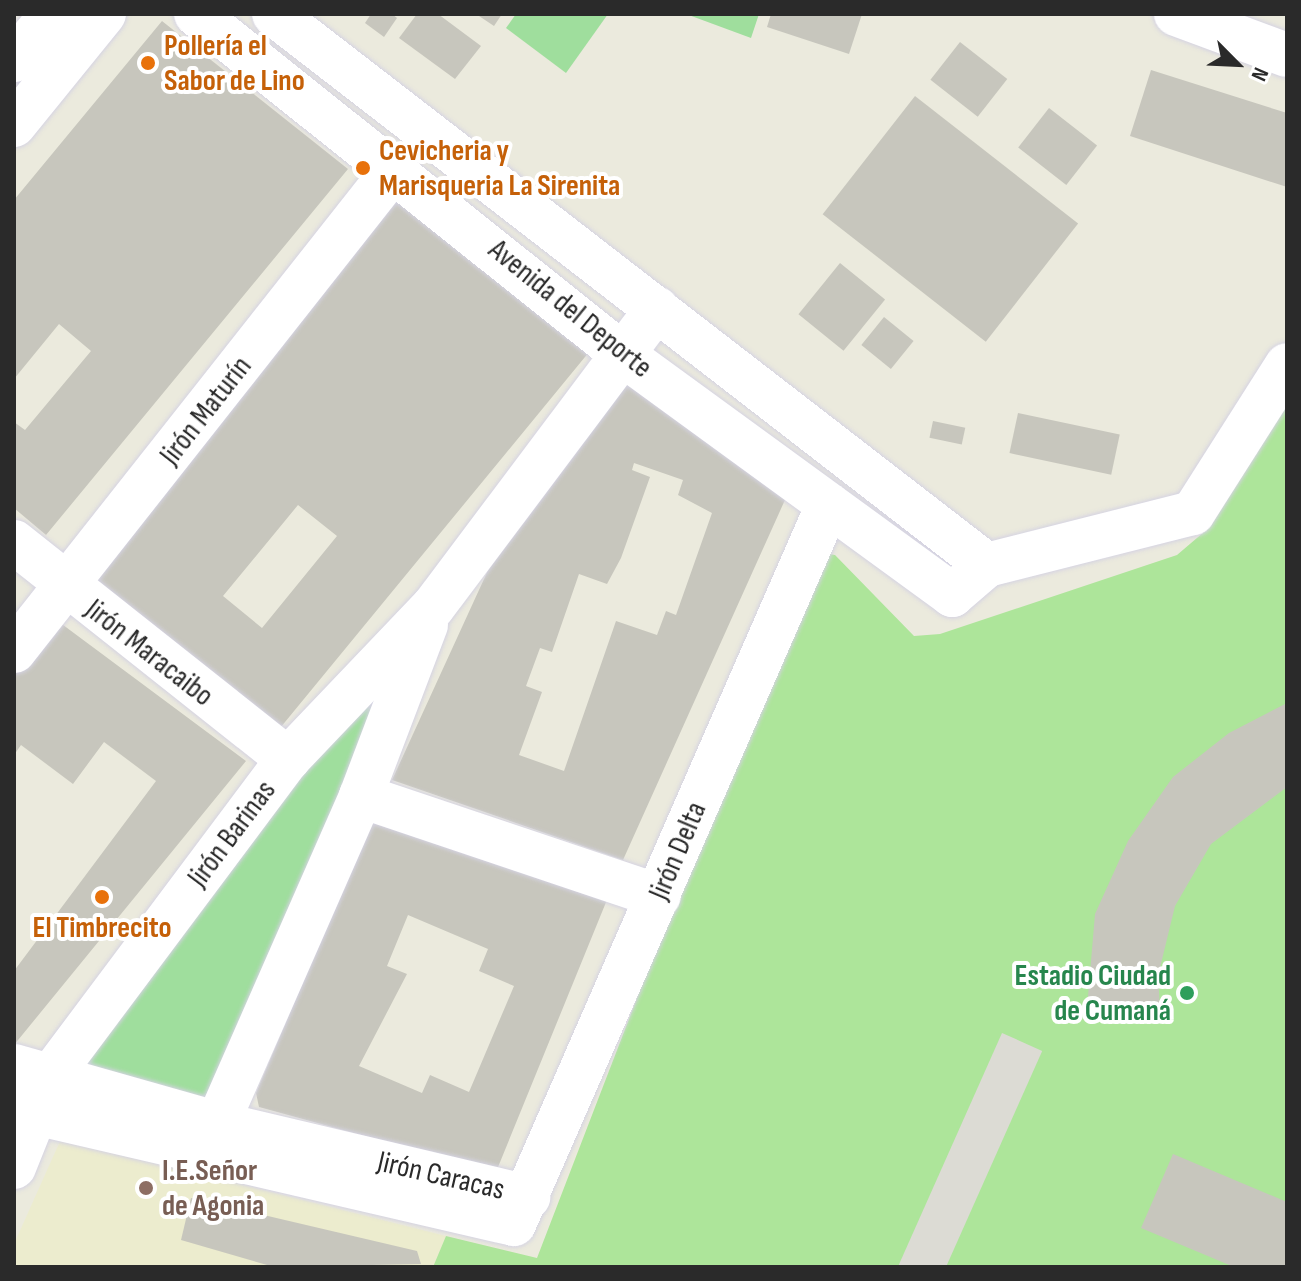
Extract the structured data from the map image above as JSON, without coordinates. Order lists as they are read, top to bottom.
{
  "streets": {
    "street": [
      "Avenida del Deporte",
      "Jirón Maturín",
      "Jirón Maracaibo",
      "Jirón Barinas",
      "Jirón Delta",
      "Jirón Caracas"
    ]
  },
  "crossings": [
    ["Avenida del Deporte", "Jirón Maturín"],
    ["Avenida del Deporte", "Jirón Barinas"],
    ["Avenida del Deporte", "Jirón Delta"],
    ["Jirón Maturín", "Jirón Maracaibo"],
    ["Jirón Maracaibo", "Jirón Barinas"],
    ["Jirón Barinas", "Jirón Caracas"],
    ["Jirón Delta", "Jirón Caracas"]
  ],
  "places": [
    "Pollería el Sabor de Lino",
    "Cevicheria y Marisqueria La Sirenita",
    "El Timbrecito",
    "Estadio Ciudad de Cumaná",
    "I.E.Señor de Agonia"
  ],
  "north": "bottom right"
}
